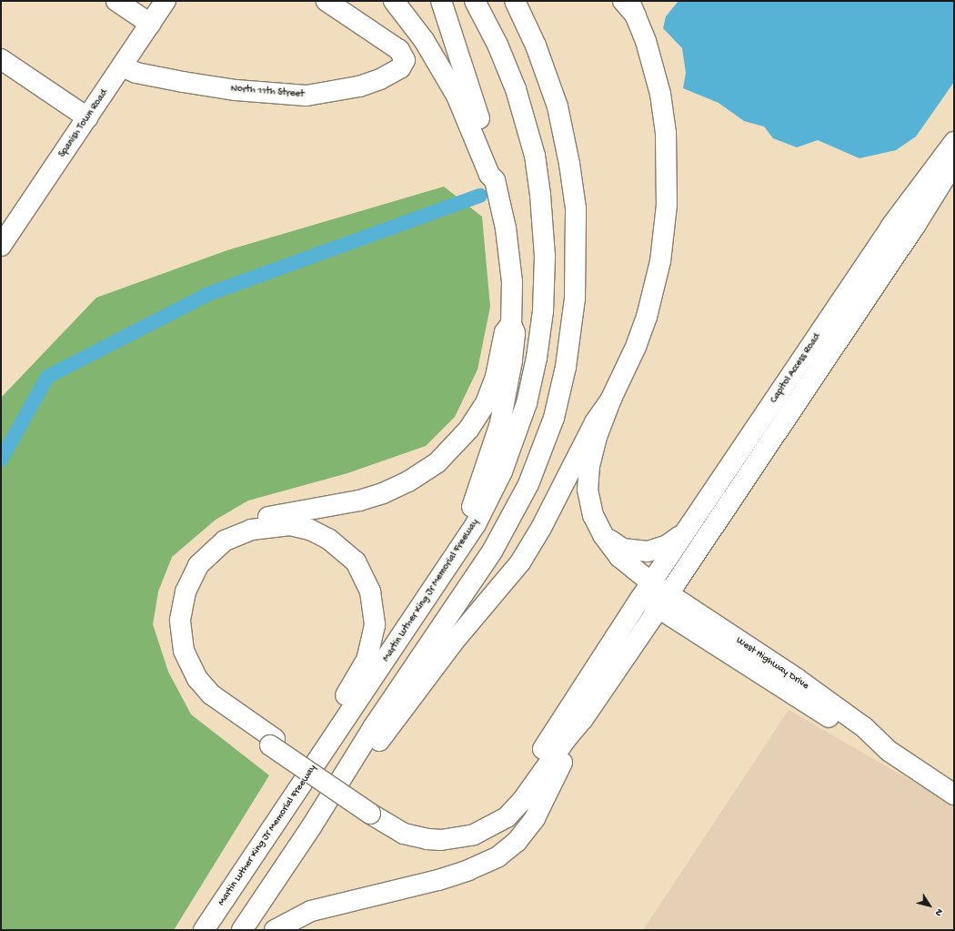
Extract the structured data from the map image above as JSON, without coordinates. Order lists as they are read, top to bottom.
{
  "streets": {
    "main road": [
      "North 11th Street",
      "Spanish Town Road",
      "Capitol Access Road",
      "Martin Luther King Jr Memorial Freeway",
      "West Highway Drive"
    ]
  },
  "crossings": [
    ["North 11th Street", "Spanish Town Road"],
    ["Capitol Access Road", "West Highway Drive"]
  ],
  "north": "bottom right"
}
